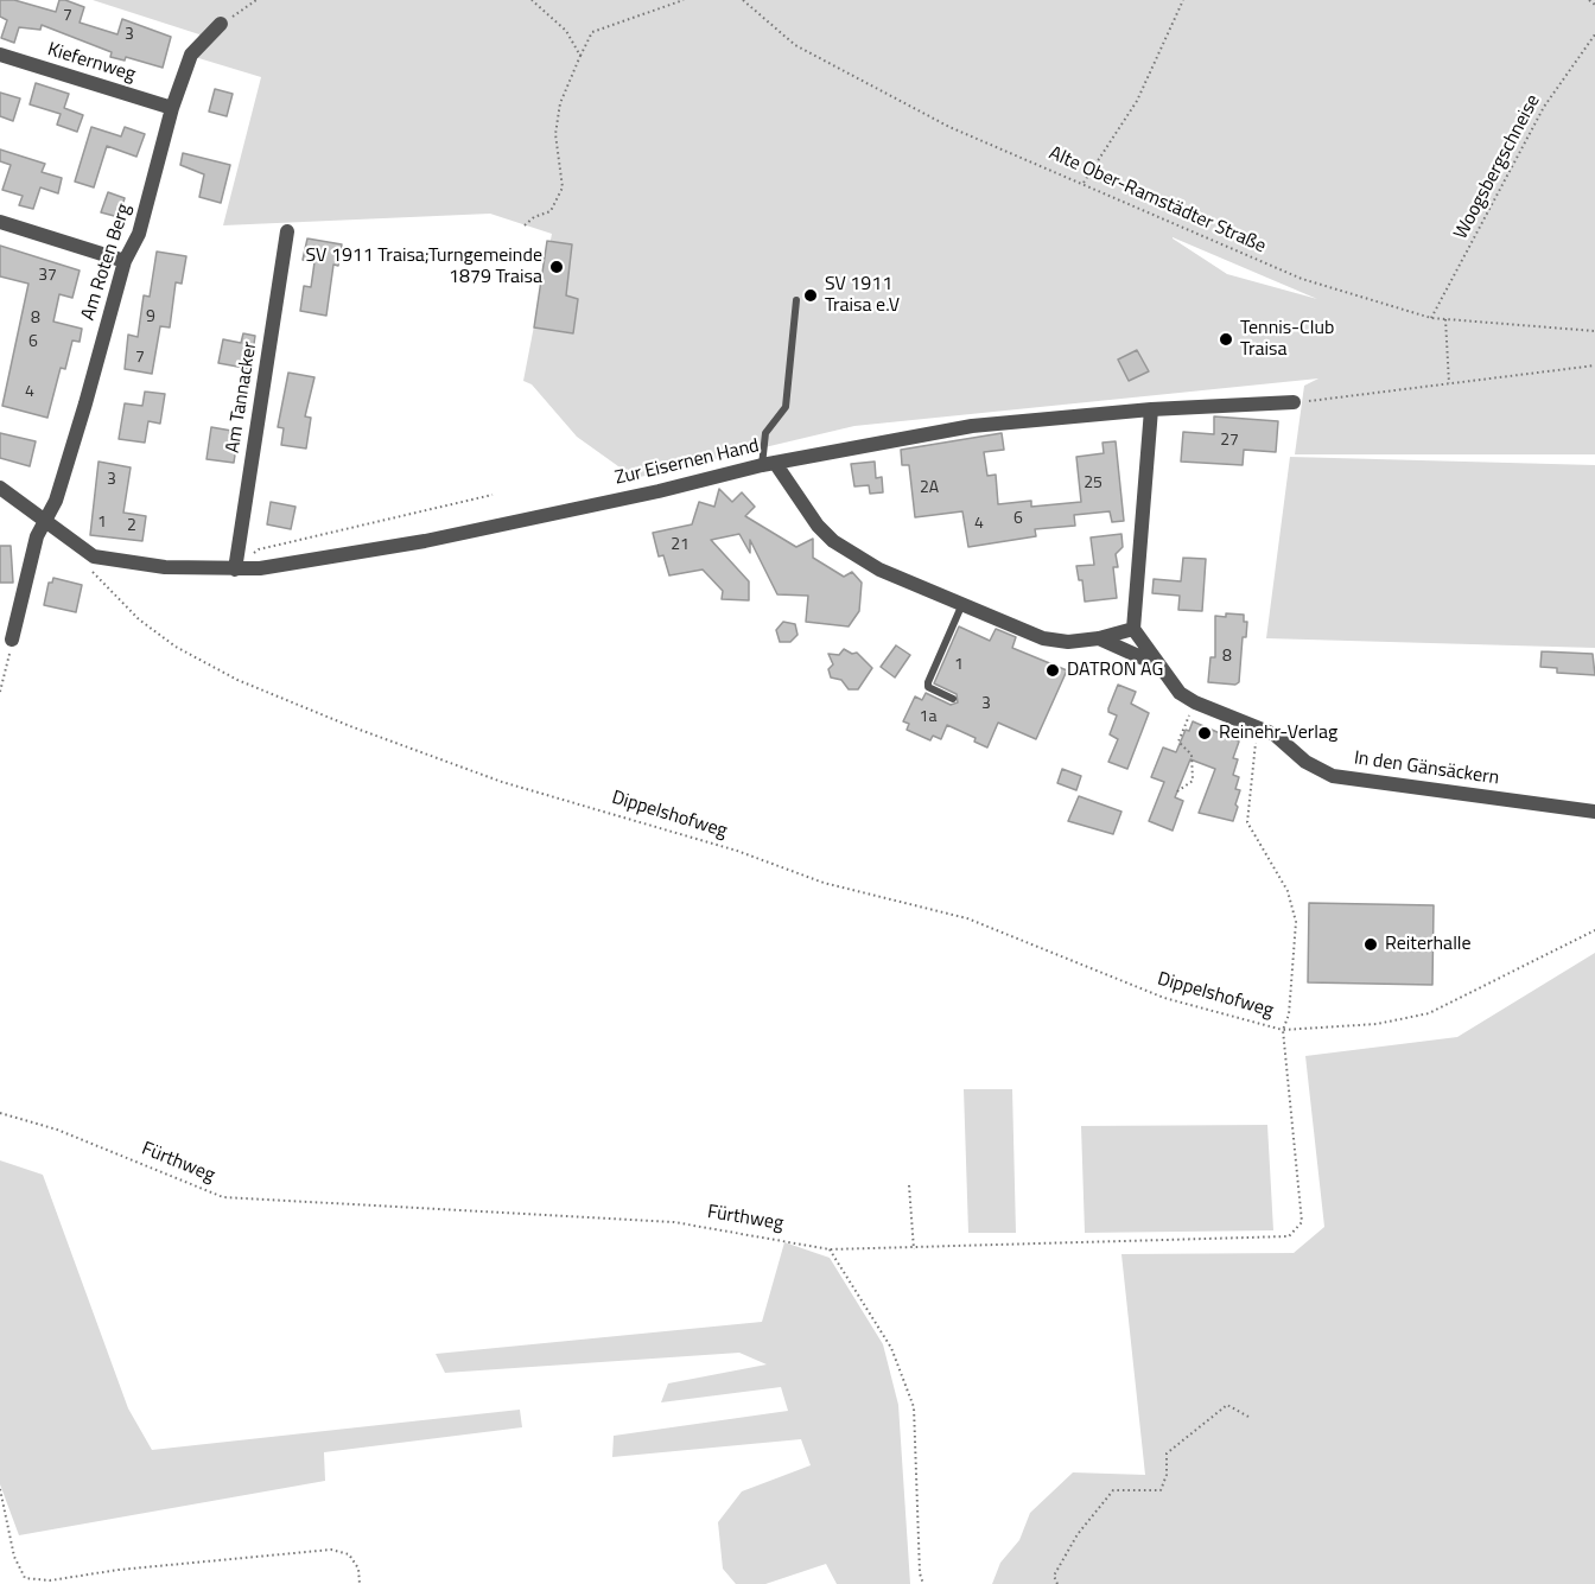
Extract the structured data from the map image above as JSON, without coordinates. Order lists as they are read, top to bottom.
{
  "streets": {
    "street": [
      "Kiefernweg",
      "Am Roten Berg",
      "Am Tannacker",
      "Zur Eisernen Hand",
      "In den Gänsäckern"
    ],
    "path": [
      "Woogsbergschneise",
      "Alte Ober-Ramstädter Straße",
      "Dippelshofweg",
      "Fürthweg"
    ]
  },
  "crossings": [
    ["Kiefernweg", "Am Roten Berg"],
    ["Woogsbergschneise", "Alte Ober-Ramstädter Straße"],
    ["Am Tannacker", "Zur Eisernen Hand"],
    ["Zur Eisernen Hand", "In den Gänsäckern"],
    ["Zur Eisernen Hand", "Dippelshofweg"],
    ["In den Gänsäckern", "Dippelshofweg"],
    ["Dippelshofweg", "Fürthweg"]
  ],
  "places": [
    "SV 1911 Traisa;Turngemeinde 1879 Traisa",
    "SV 1911 Traisa e.V",
    "Tennis-Club Traisa",
    "DATRON AG",
    "Reinehr-Verlag",
    "Reiterhalle"
  ],
  "house_numbers": [
    "7",
    "3",
    "37",
    "9",
    "8",
    "6",
    "7",
    "4",
    "27",
    "3",
    "25",
    "2A",
    "6",
    "1",
    "4",
    "2",
    "21",
    "8",
    "1",
    "3",
    "1a"
  ]
}
